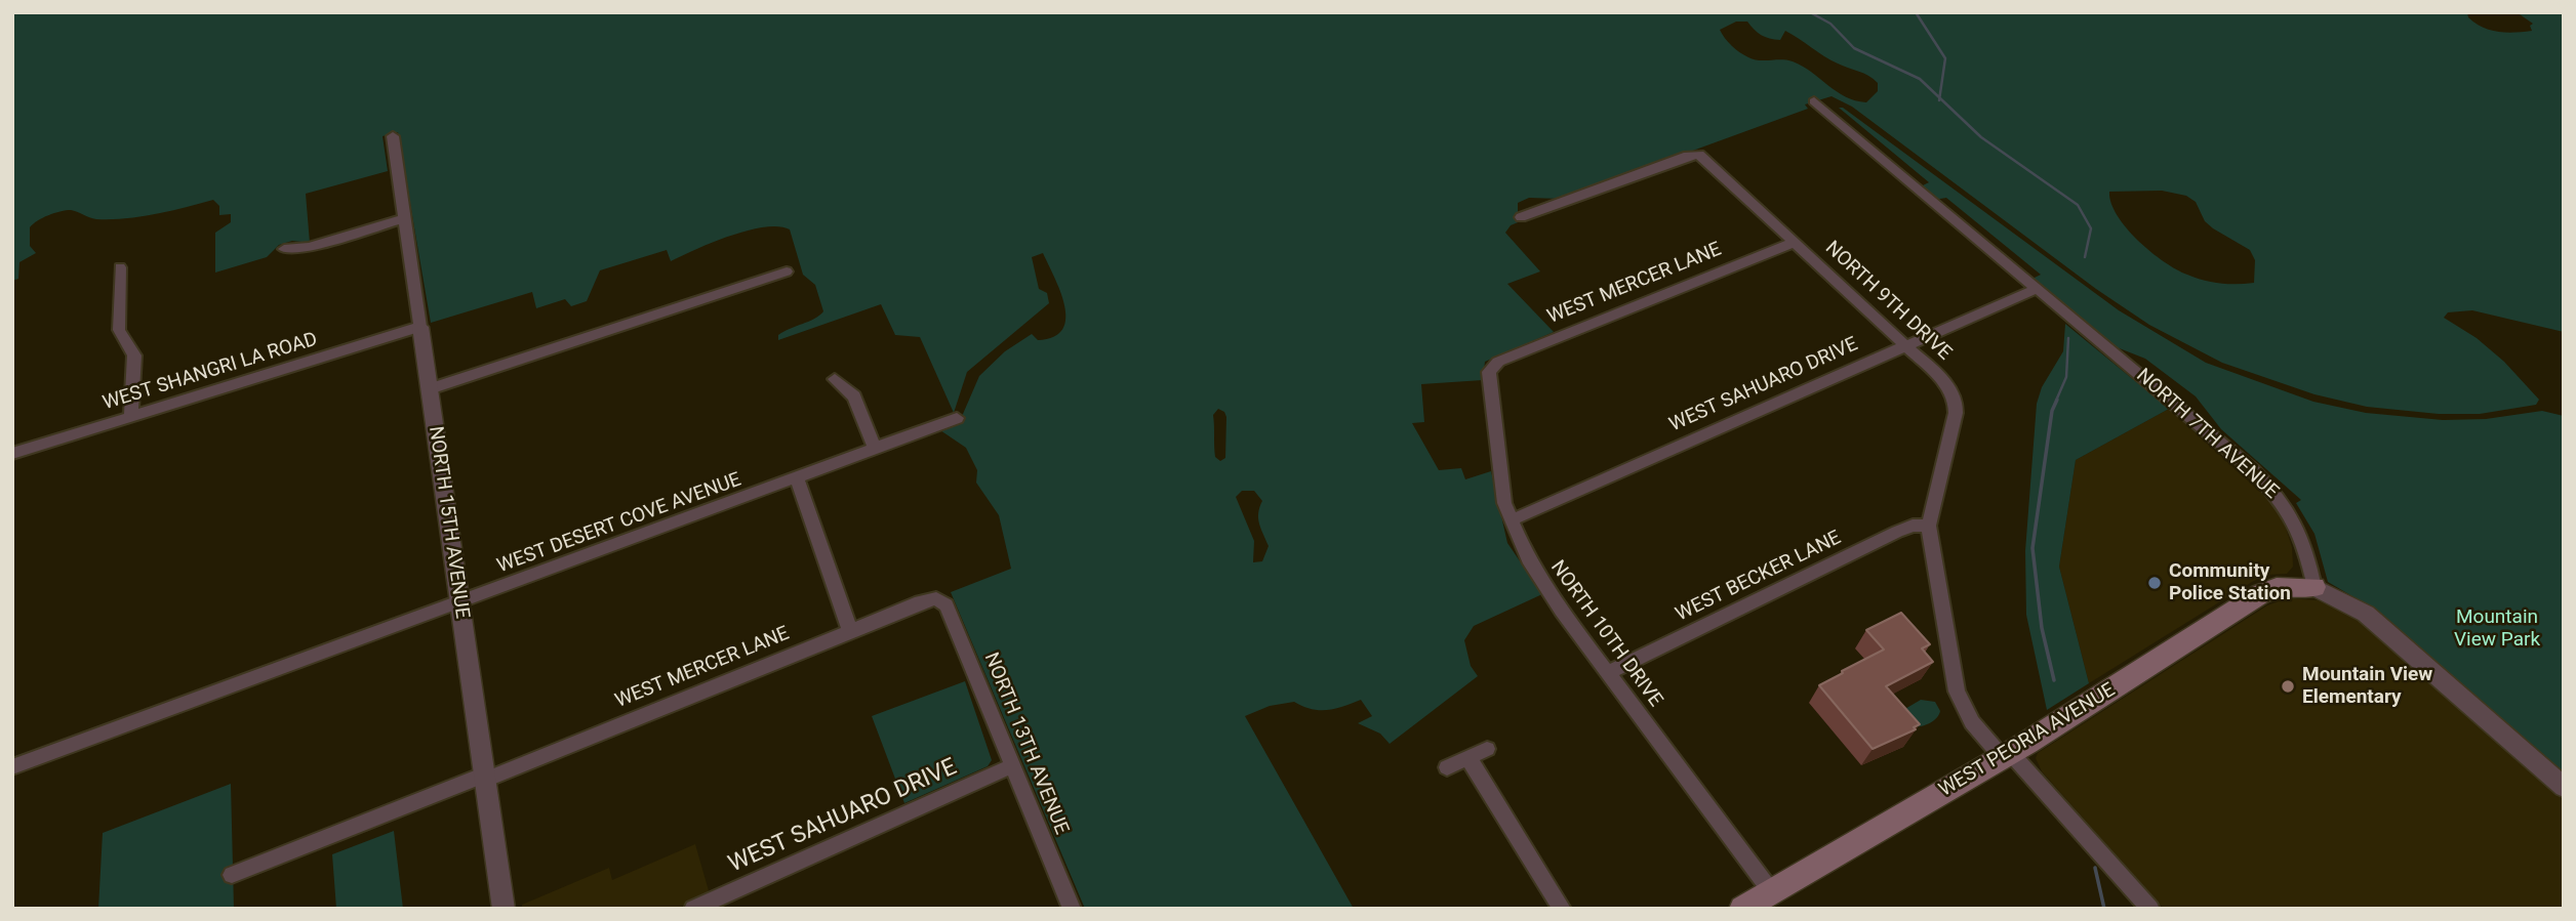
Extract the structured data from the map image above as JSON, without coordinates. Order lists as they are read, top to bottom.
{
  "streets": {
    "main road": ["WEST PEORIA AVENUE"],
    "street": [
      "WEST MERCER LANE",
      "NORTH 9TH DRIVE",
      "WEST SHANGRI LA ROAD",
      "WEST SAHUARO DRIVE",
      "NORTH 7TH AVENUE",
      "NORTH 15TH AVENUE",
      "WEST DESERT COVE AVENUE",
      "WEST BECKER LANE",
      "NORTH 10TH DRIVE",
      "NORTH 13TH AVENUE"
    ]
  },
  "crossings": [
    ["WEST MERCER LANE", "NORTH 9TH DRIVE"],
    ["WEST MERCER LANE", "NORTH 15TH AVENUE"],
    ["WEST MERCER LANE", "NORTH 10TH DRIVE"],
    ["WEST MERCER LANE", "NORTH 13TH AVENUE"],
    ["NORTH 9TH DRIVE", "WEST SAHUARO DRIVE"],
    ["NORTH 9TH DRIVE", "WEST BECKER LANE"],
    ["NORTH 9TH DRIVE", "WEST PEORIA AVENUE"],
    ["WEST SHANGRI LA ROAD", "NORTH 15TH AVENUE"],
    ["WEST SAHUARO DRIVE", "NORTH 7TH AVENUE"],
    ["WEST SAHUARO DRIVE", "NORTH 10TH DRIVE"],
    ["WEST SAHUARO DRIVE", "NORTH 13TH AVENUE"],
    ["NORTH 7TH AVENUE", "WEST PEORIA AVENUE"],
    ["NORTH 15TH AVENUE", "WEST DESERT COVE AVENUE"],
    ["WEST BECKER LANE", "NORTH 10TH DRIVE"],
    ["NORTH 10TH DRIVE", "WEST PEORIA AVENUE"]
  ],
  "parks": ["Mountain View Park"],
  "places": ["Community Police Station", "Mountain View Elementary"]
}
